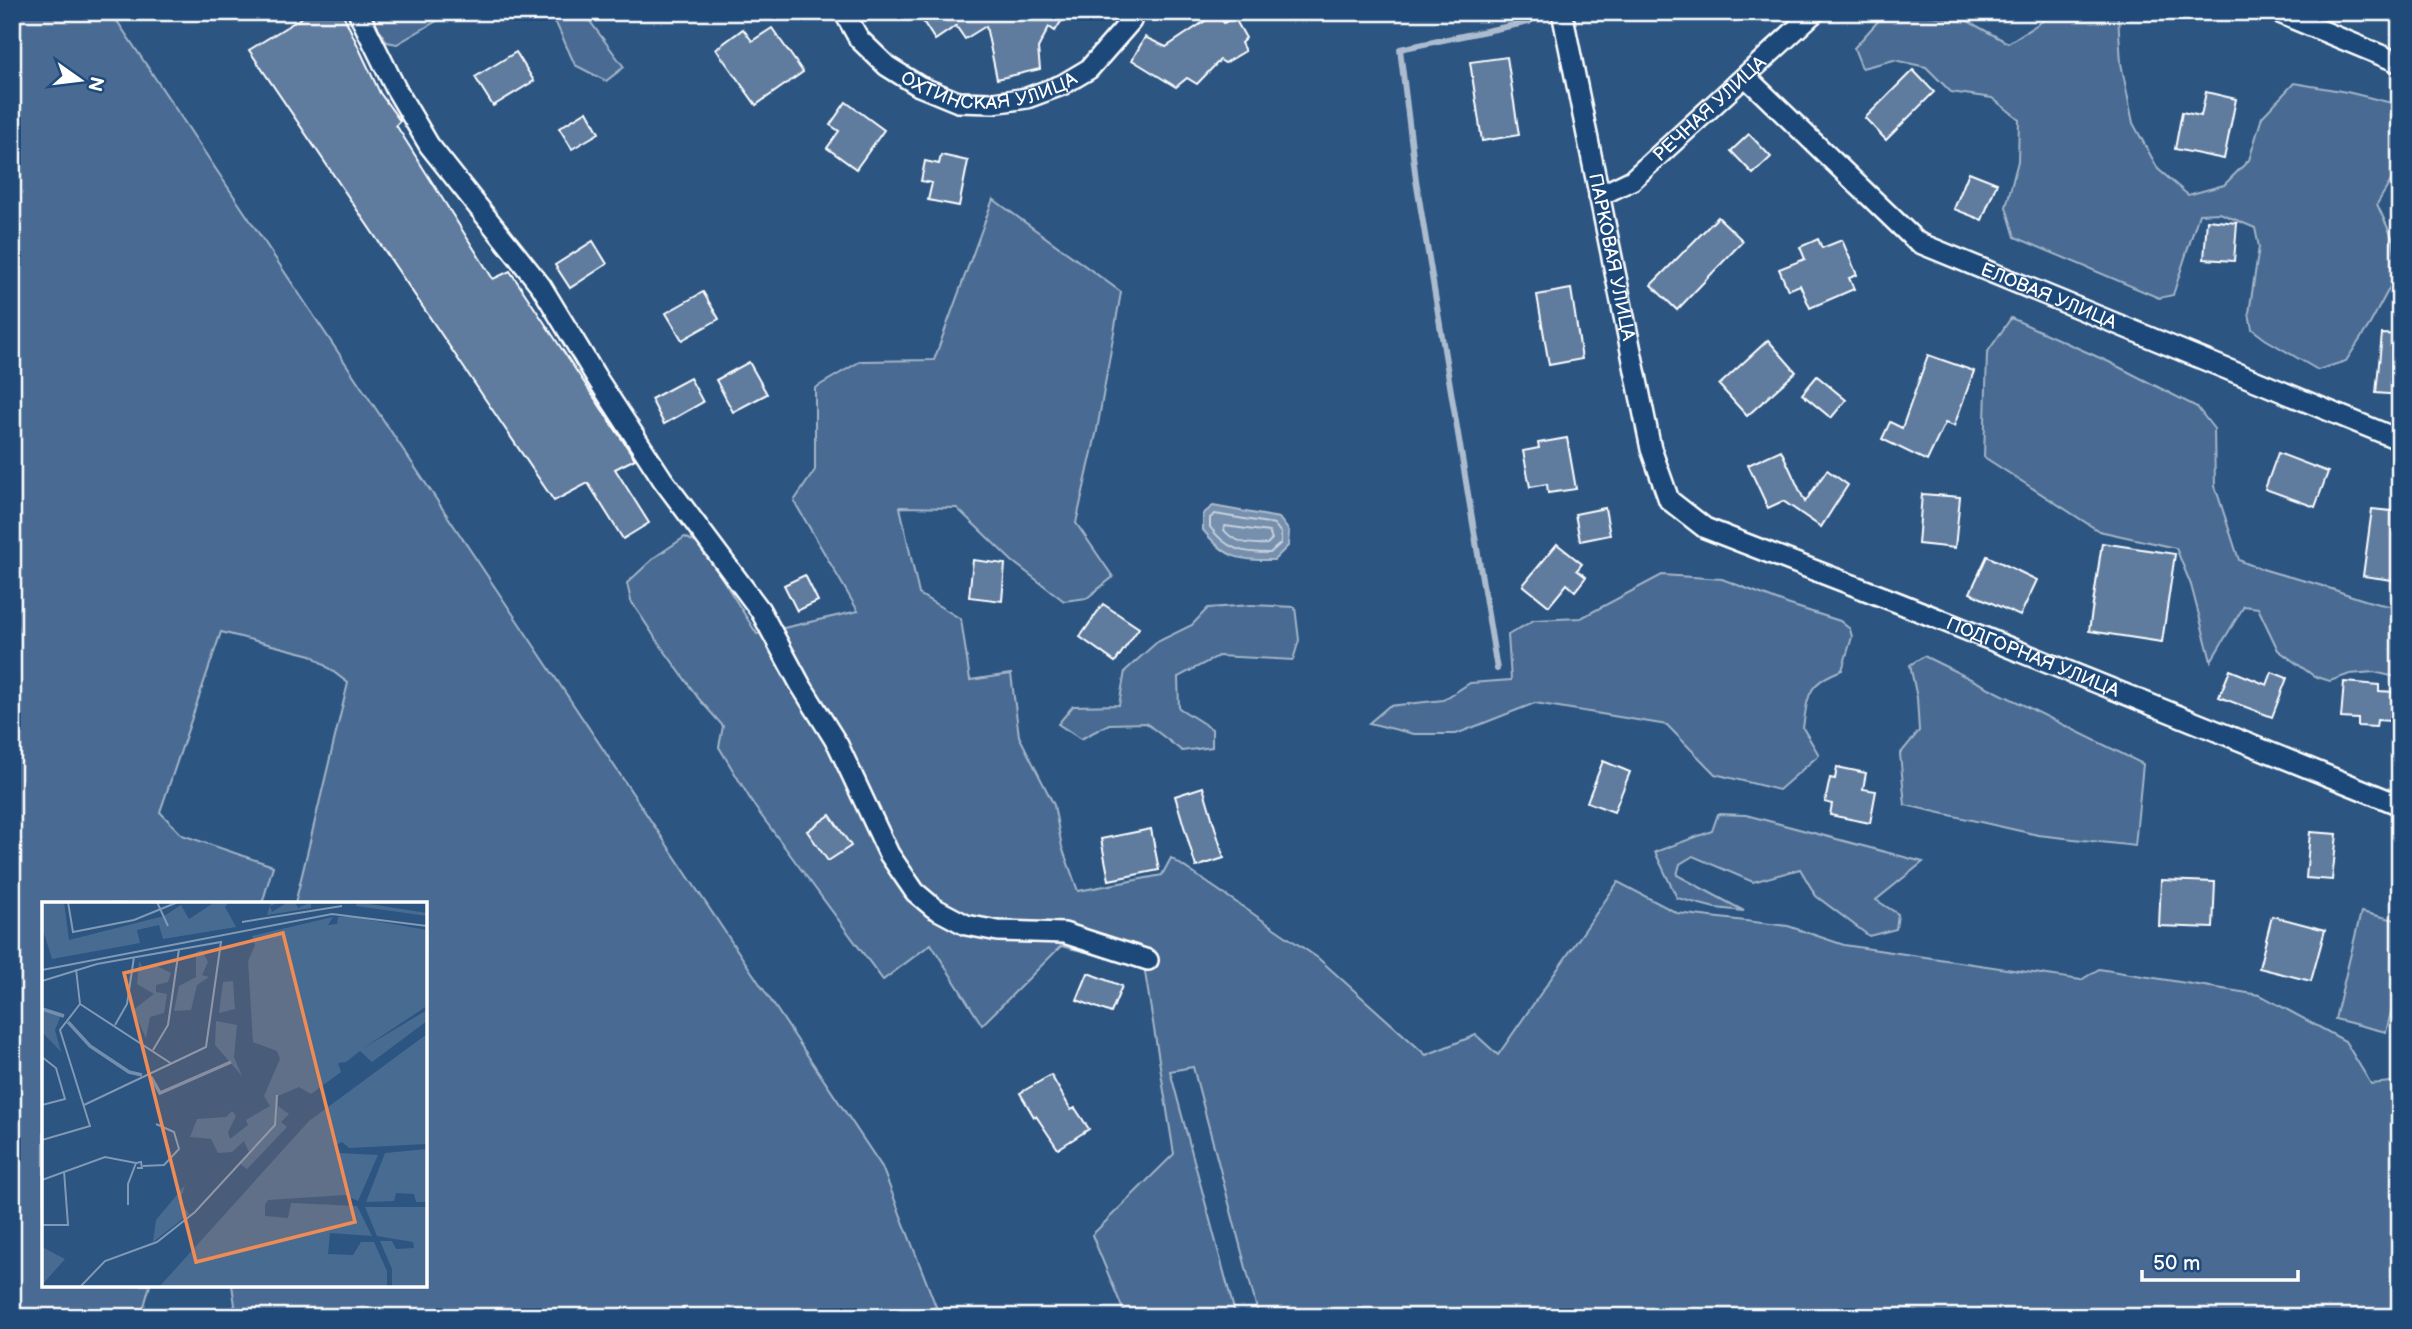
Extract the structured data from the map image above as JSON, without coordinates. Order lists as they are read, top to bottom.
{
  "streets": {
    "street": [
      "ОХТИНСКАЯ УЛИЦА",
      "РЕЧНАЯ УЛИЦА",
      "ПАРКОВАЯ УЛИЦА",
      "ЕЛОВАЯ УЛИЦА",
      "ПОДГОРНАЯ УЛИЦА"
    ]
  },
  "crossings": [
    ["РЕЧНАЯ УЛИЦА", "ПАРКОВАЯ УЛИЦА"],
    ["РЕЧНАЯ УЛИЦА", "ЕЛОВАЯ УЛИЦА"],
    ["ПАРКОВАЯ УЛИЦА", "ПОДГОРНАЯ УЛИЦА"]
  ],
  "scale_bar": "50 m",
  "north": "right"
}
